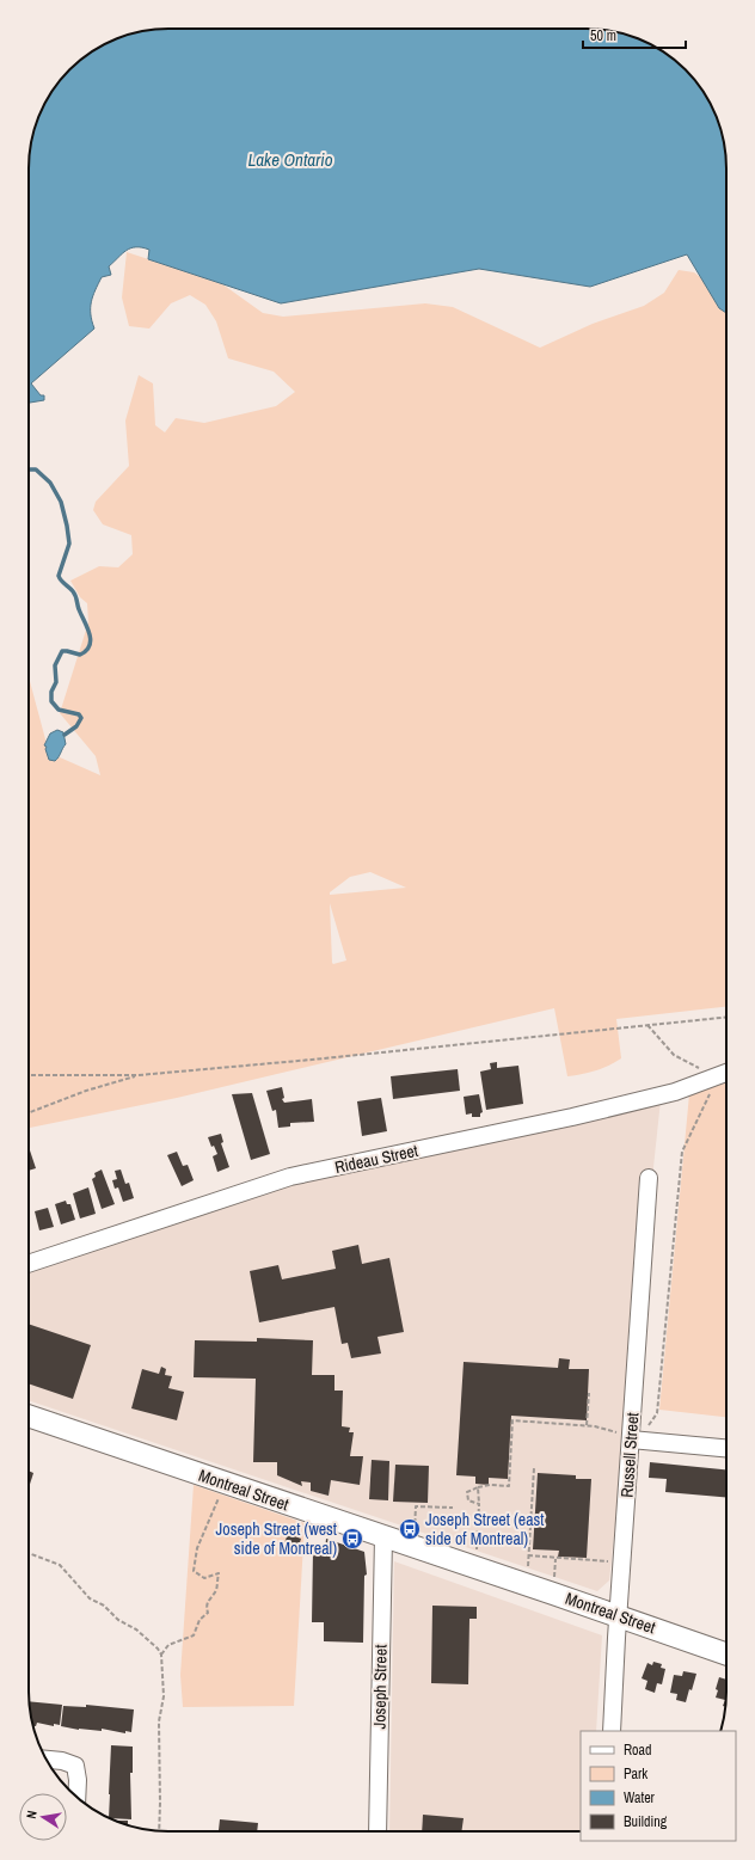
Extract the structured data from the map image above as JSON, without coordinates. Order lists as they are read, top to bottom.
{
  "streets": {
    "main road": ["Montreal Street"],
    "street": ["Rideau Street", "Russell Street", "Joseph Street"]
  },
  "crossings": [
    ["Russell Street", "Montreal Street"],
    ["Montreal Street", "Joseph Street"]
  ],
  "water": ["Lake Ontario"],
  "places": {
    "bus stop": ["Joseph Street (east side of Montreal)", "Joseph Street (west side of Montreal)"]
  },
  "legend": [
    "Road",
    "Park",
    "Water",
    "Building"
  ],
  "scale_bar": "50 m",
  "north": "left"
}
